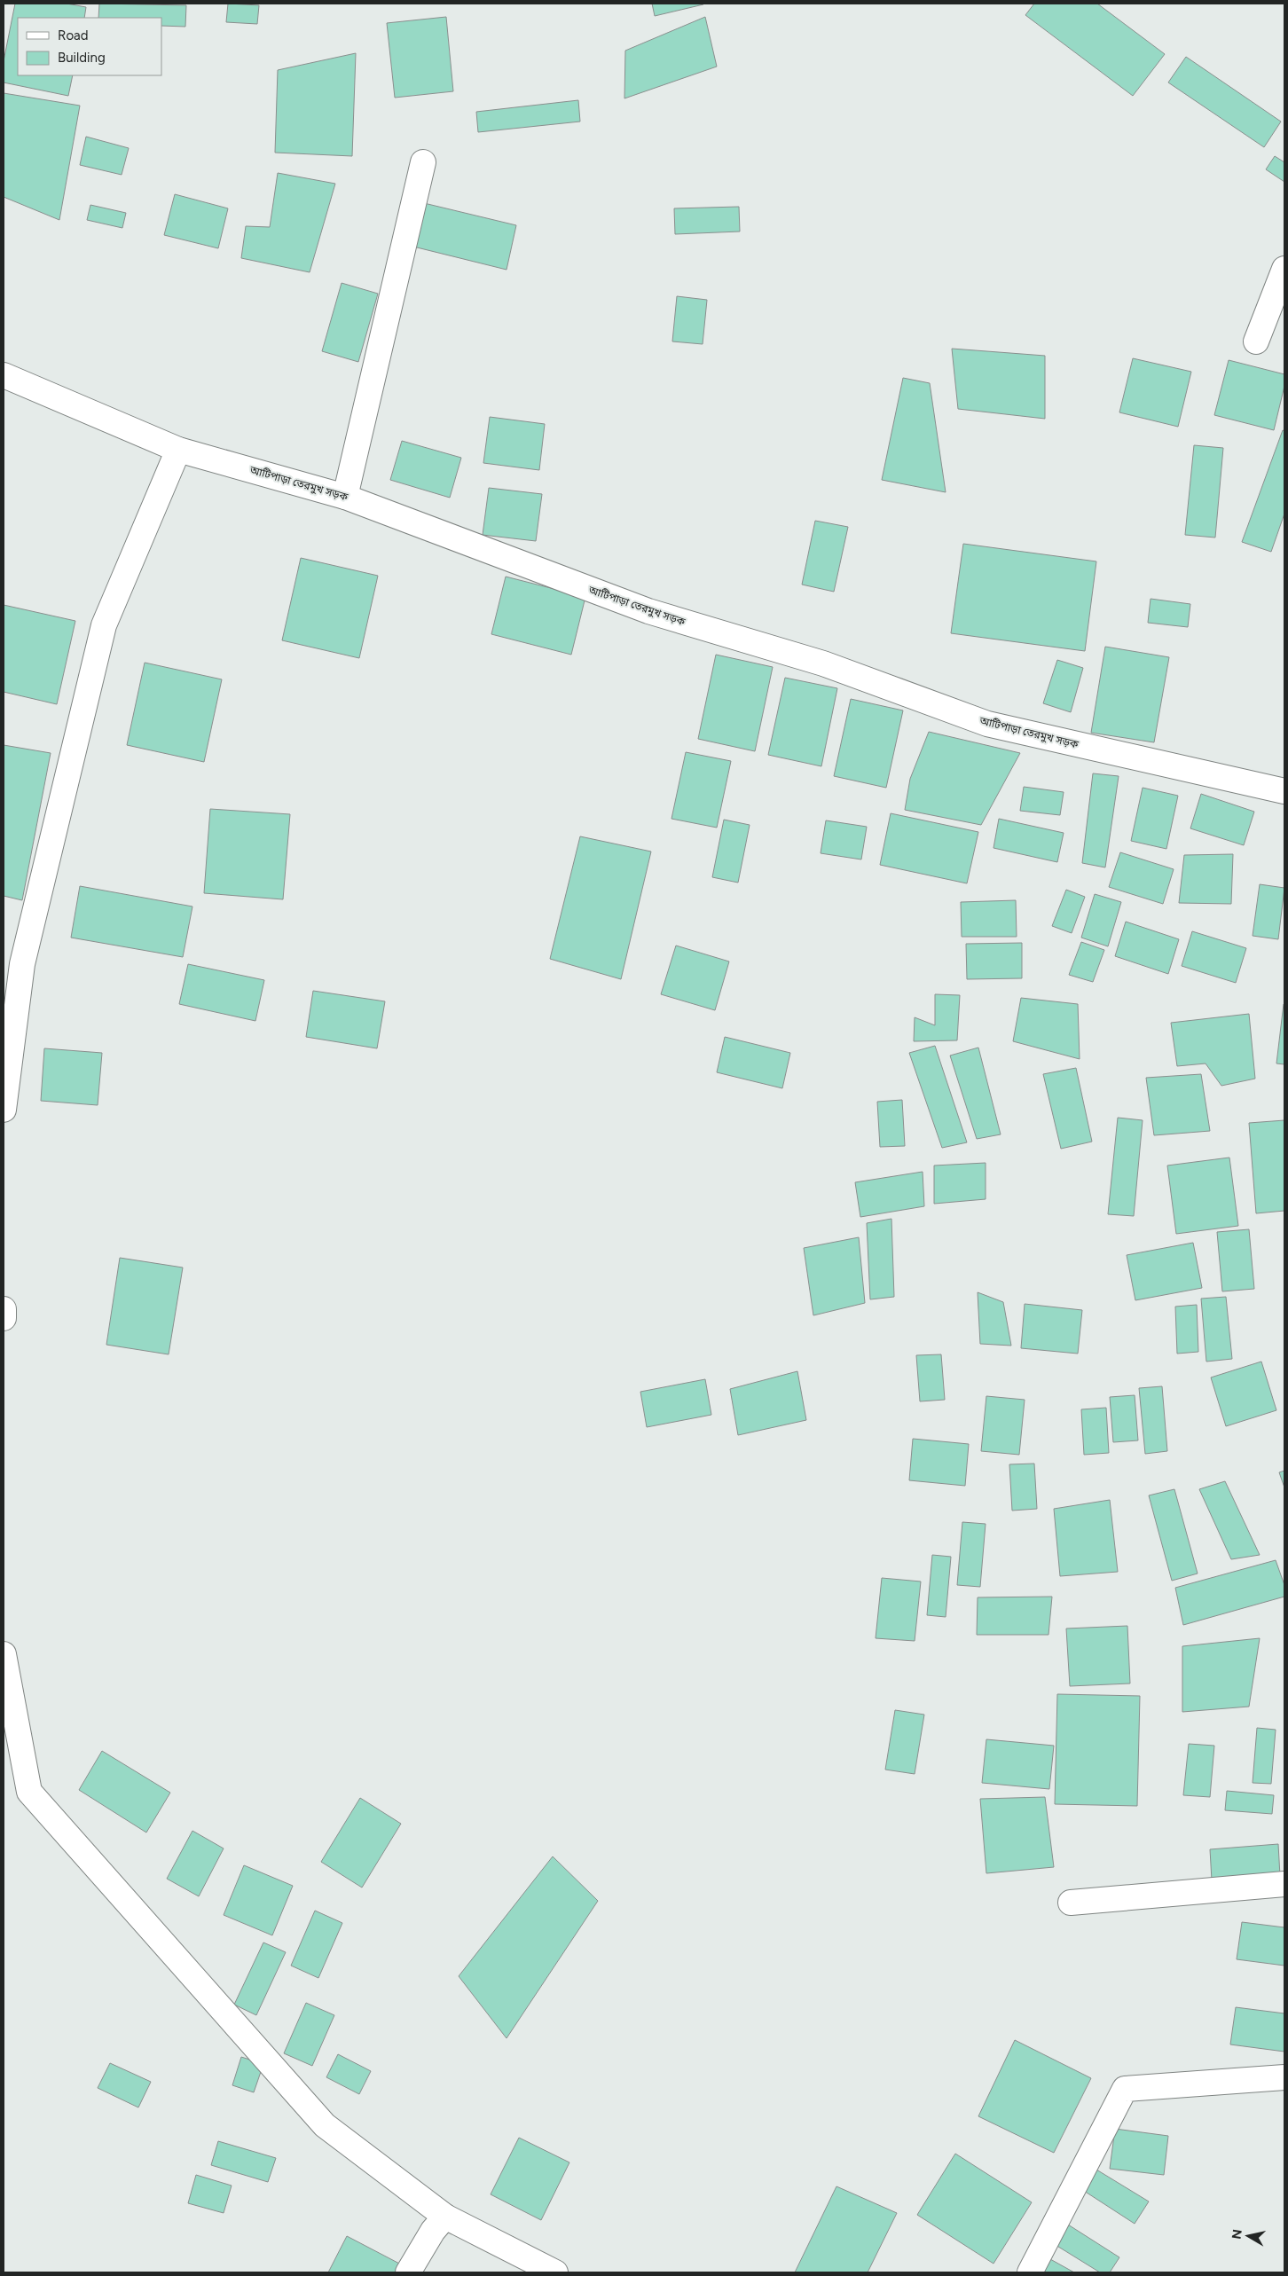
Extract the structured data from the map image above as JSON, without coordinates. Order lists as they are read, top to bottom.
{
  "streets": {
    "street": ["আটিপাড়া তেরমুখ সড়ক"]
  },
  "legend": ["Road", "Building"],
  "north": "left"
}
